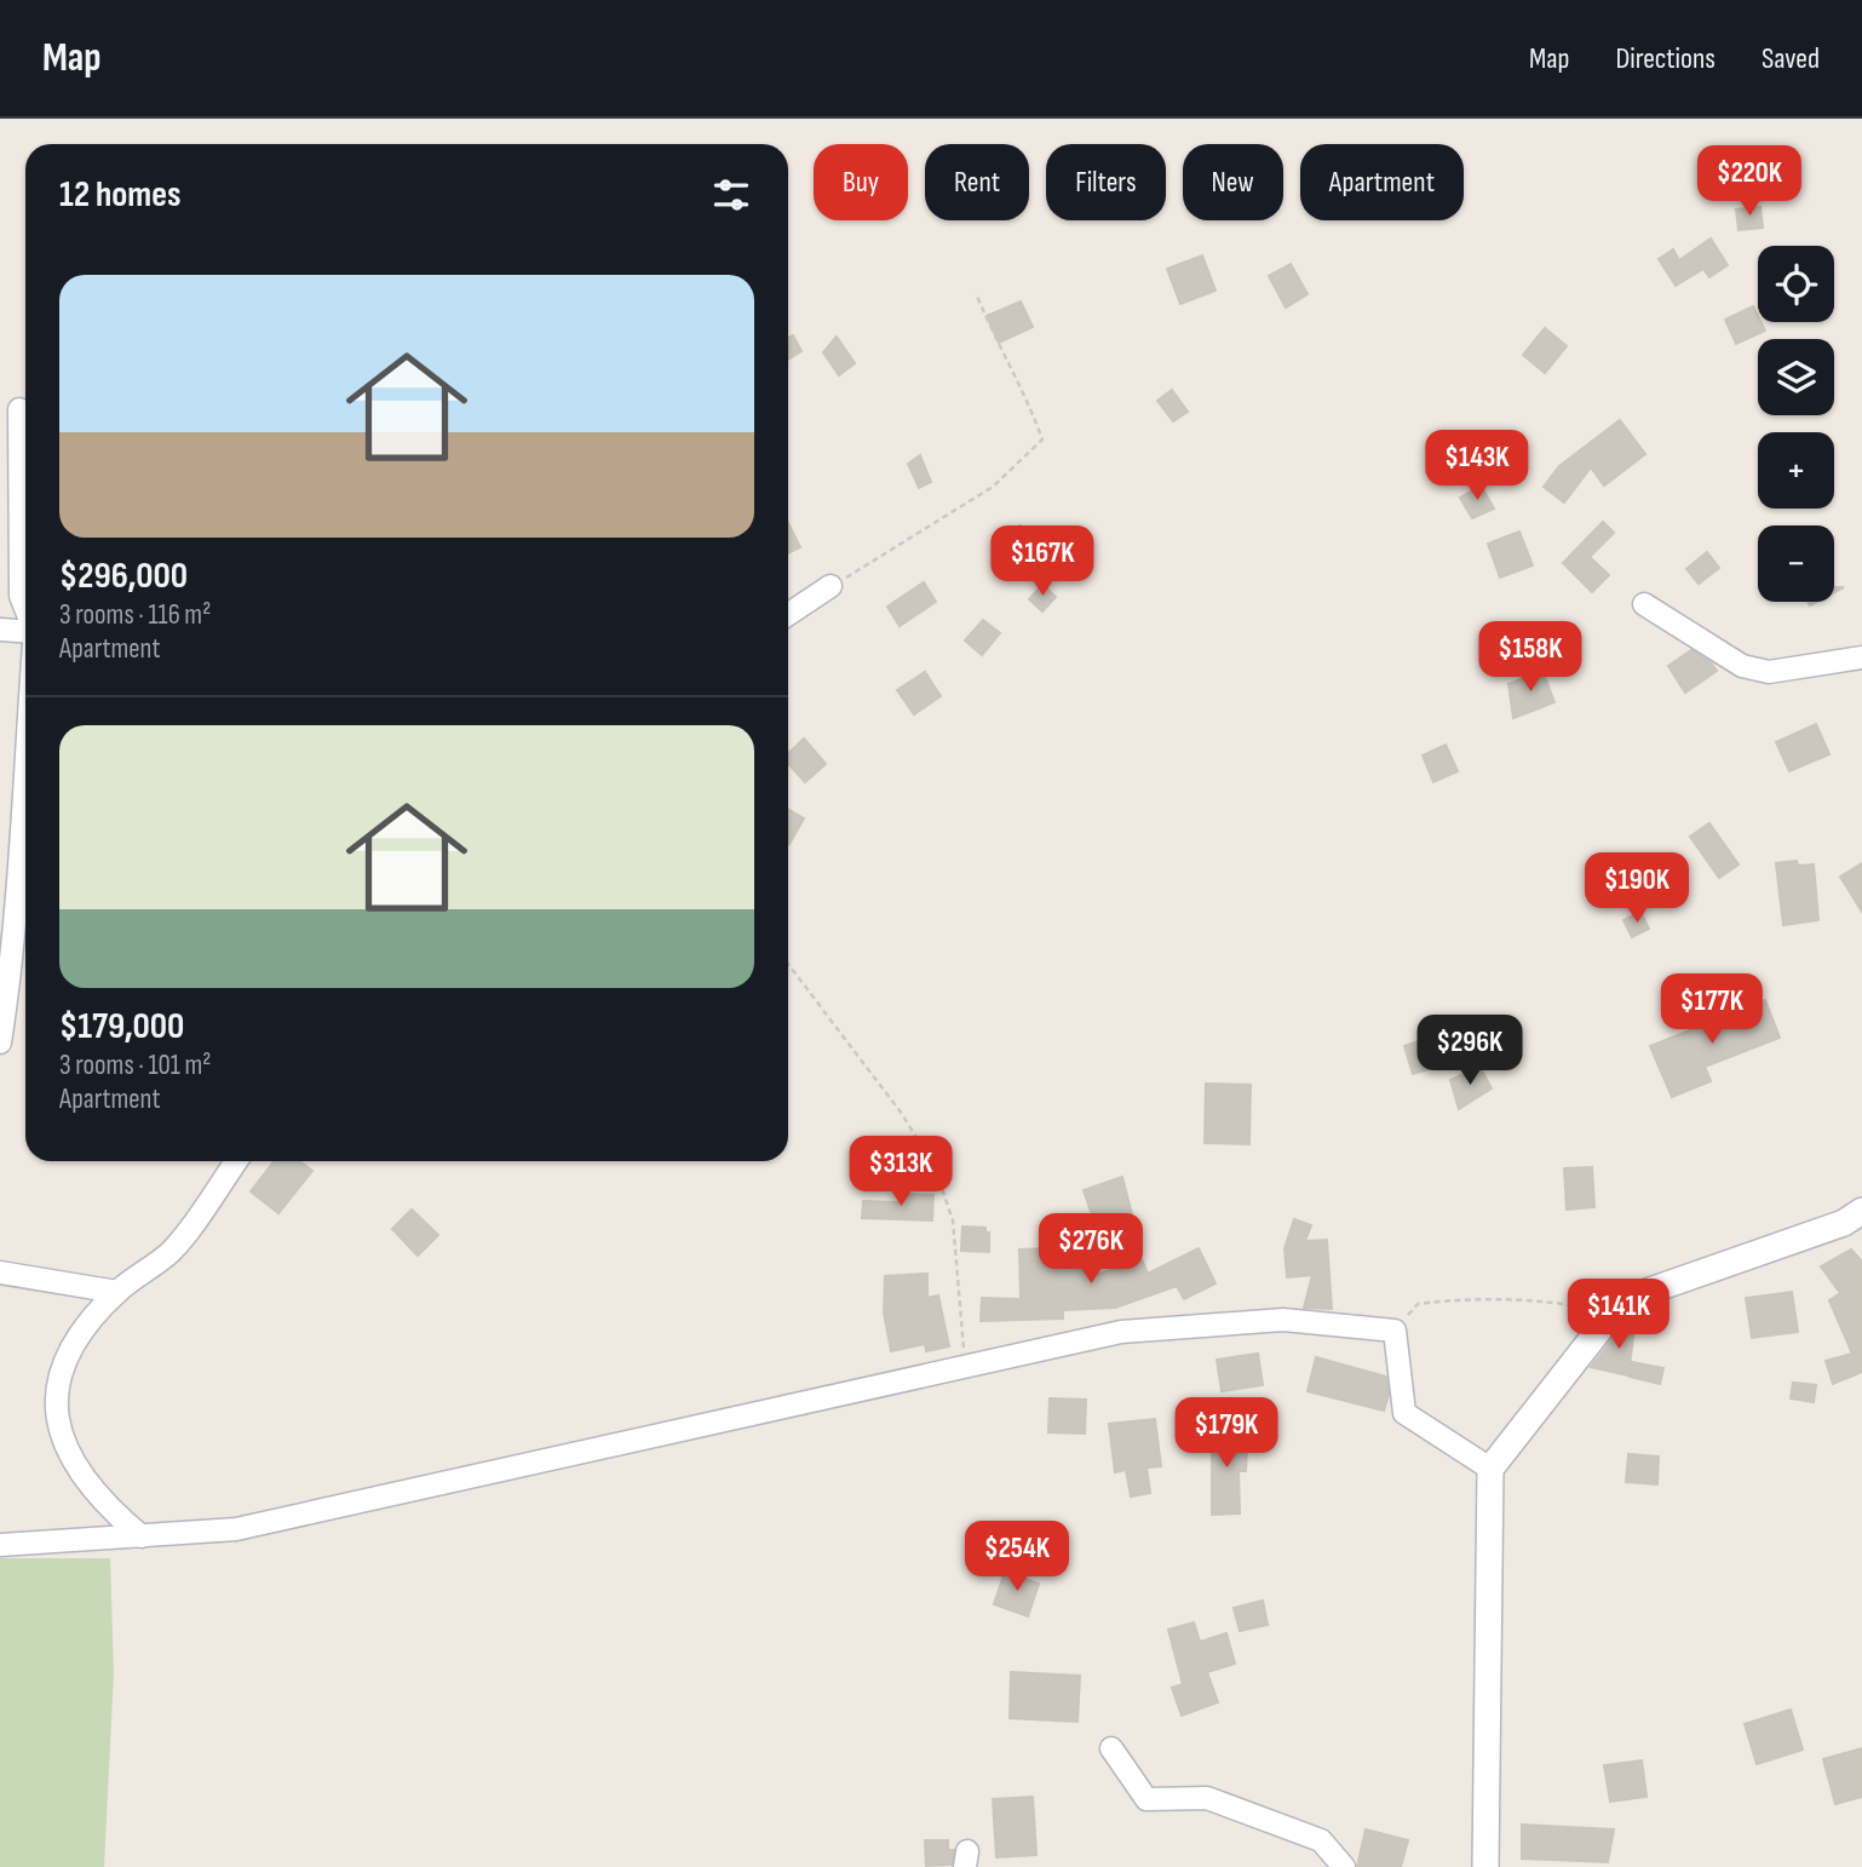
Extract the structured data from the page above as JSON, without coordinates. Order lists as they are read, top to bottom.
{
  "page": {
    "header": "Map",
    "nav": ["Map", "Directions", "Saved"],
    "chip": [
      "Buy",
      "Rent",
      "Filters",
      "New",
      "Apartment"
    ],
    "heading": "12 homes",
    "price": [
      "$220K",
      "$143K",
      "$167K",
      "$158K",
      "$190K",
      "$177K",
      "$296K",
      "$313K",
      "$276K",
      "$141K",
      "$179K",
      "$254K"
    ],
    "map_buttons": ["+", "−"],
    "list": [
      {
        "name": "$296,000",
        "note": "3 rooms · 116 m² · Apartment"
      },
      {
        "name": "$179,000",
        "note": "3 rooms · 101 m² · Apartment"
      }
    ]
  }
}
